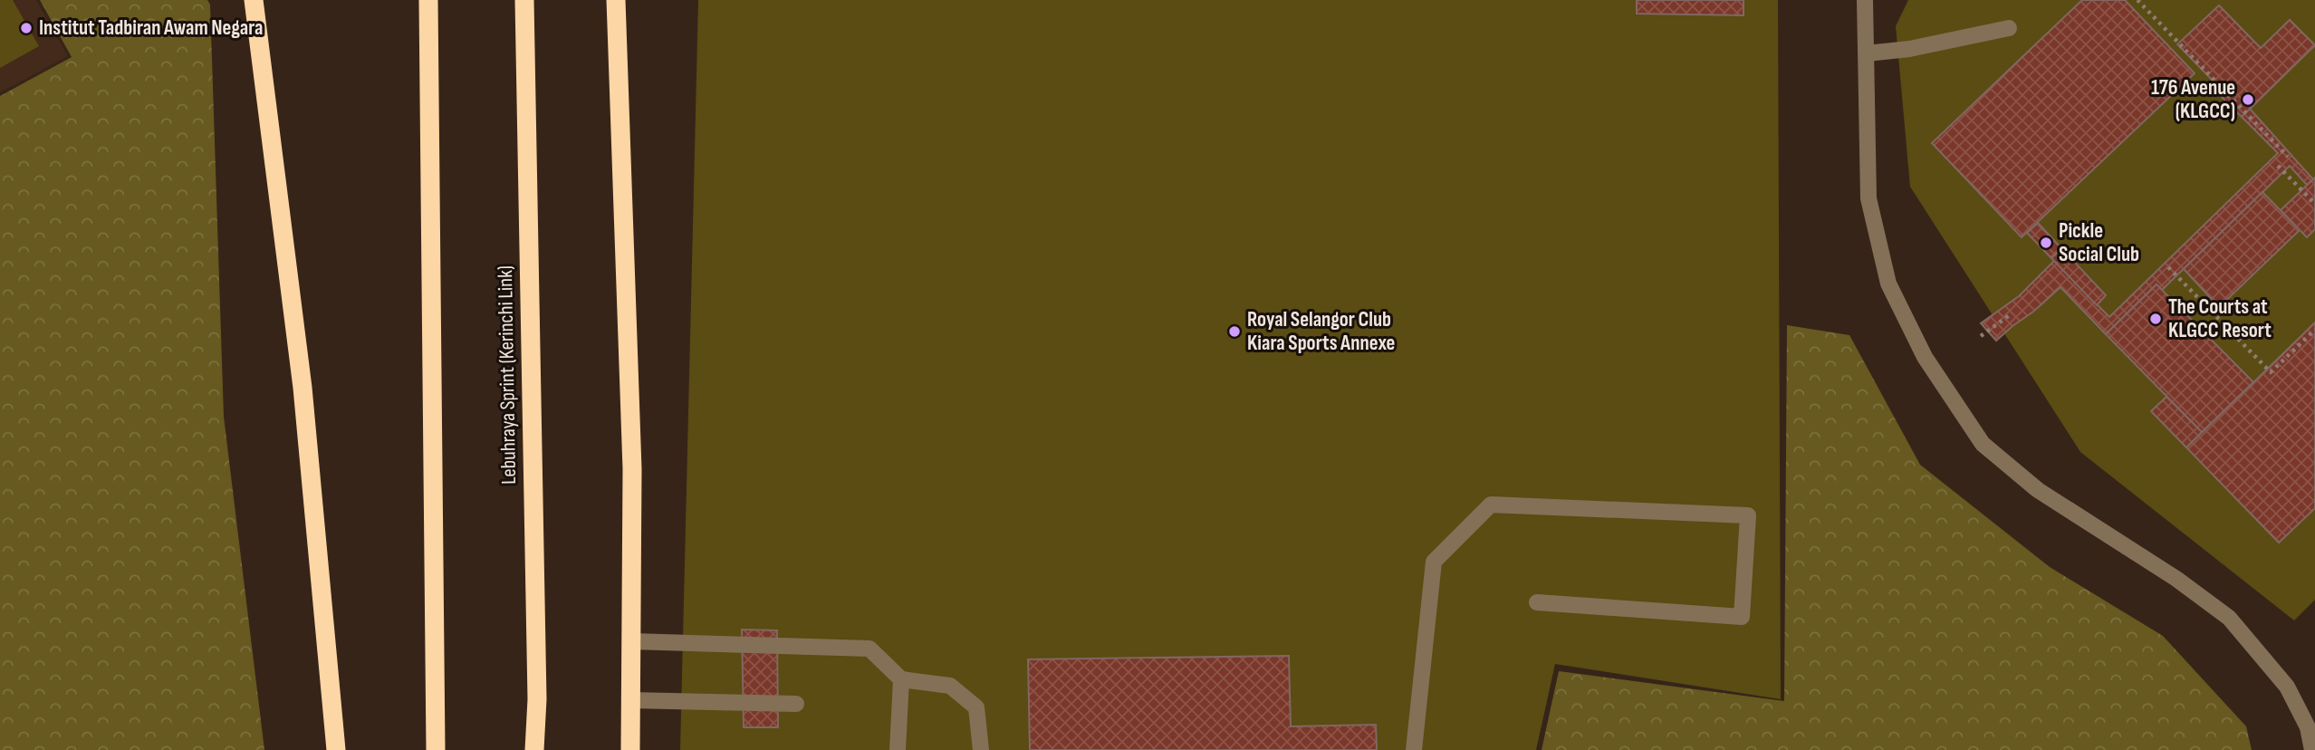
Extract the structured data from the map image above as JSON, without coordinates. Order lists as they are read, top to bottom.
{
  "streets": {
    "highway": ["Lebuhraya Sprint (Kerinchi Link)"]
  },
  "places": [
    "Institut Tadbiran Awam Negara",
    "176 Avenue (KLGCC)",
    "Pickle Social Club",
    "The Courts at KLGCC Resort",
    "Royal Selangor Club Kiara Sports Annexe"
  ]
}
